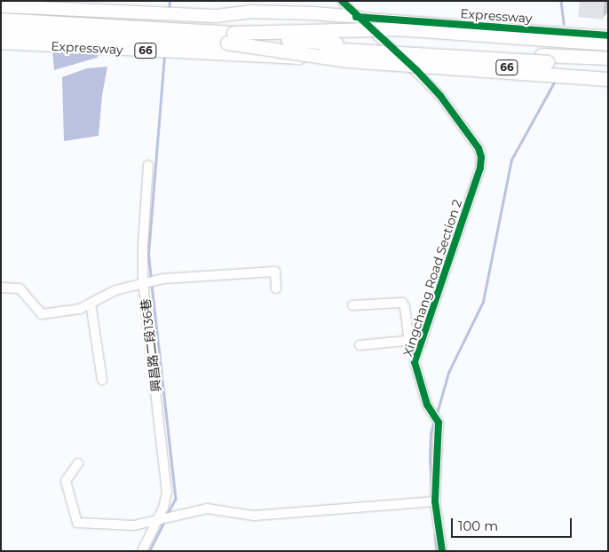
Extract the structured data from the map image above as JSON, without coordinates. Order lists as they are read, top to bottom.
{
  "streets": {
    "highway": ["66"],
    "main road": ["Expressway"],
    "street": ["Xingchang Road Section 2", "興昌路二段136巷"]
  },
  "crossings": [
    ["Expressway", "Xingchang Road Section 2"]
  ],
  "scale_bar": "100 m"
}
